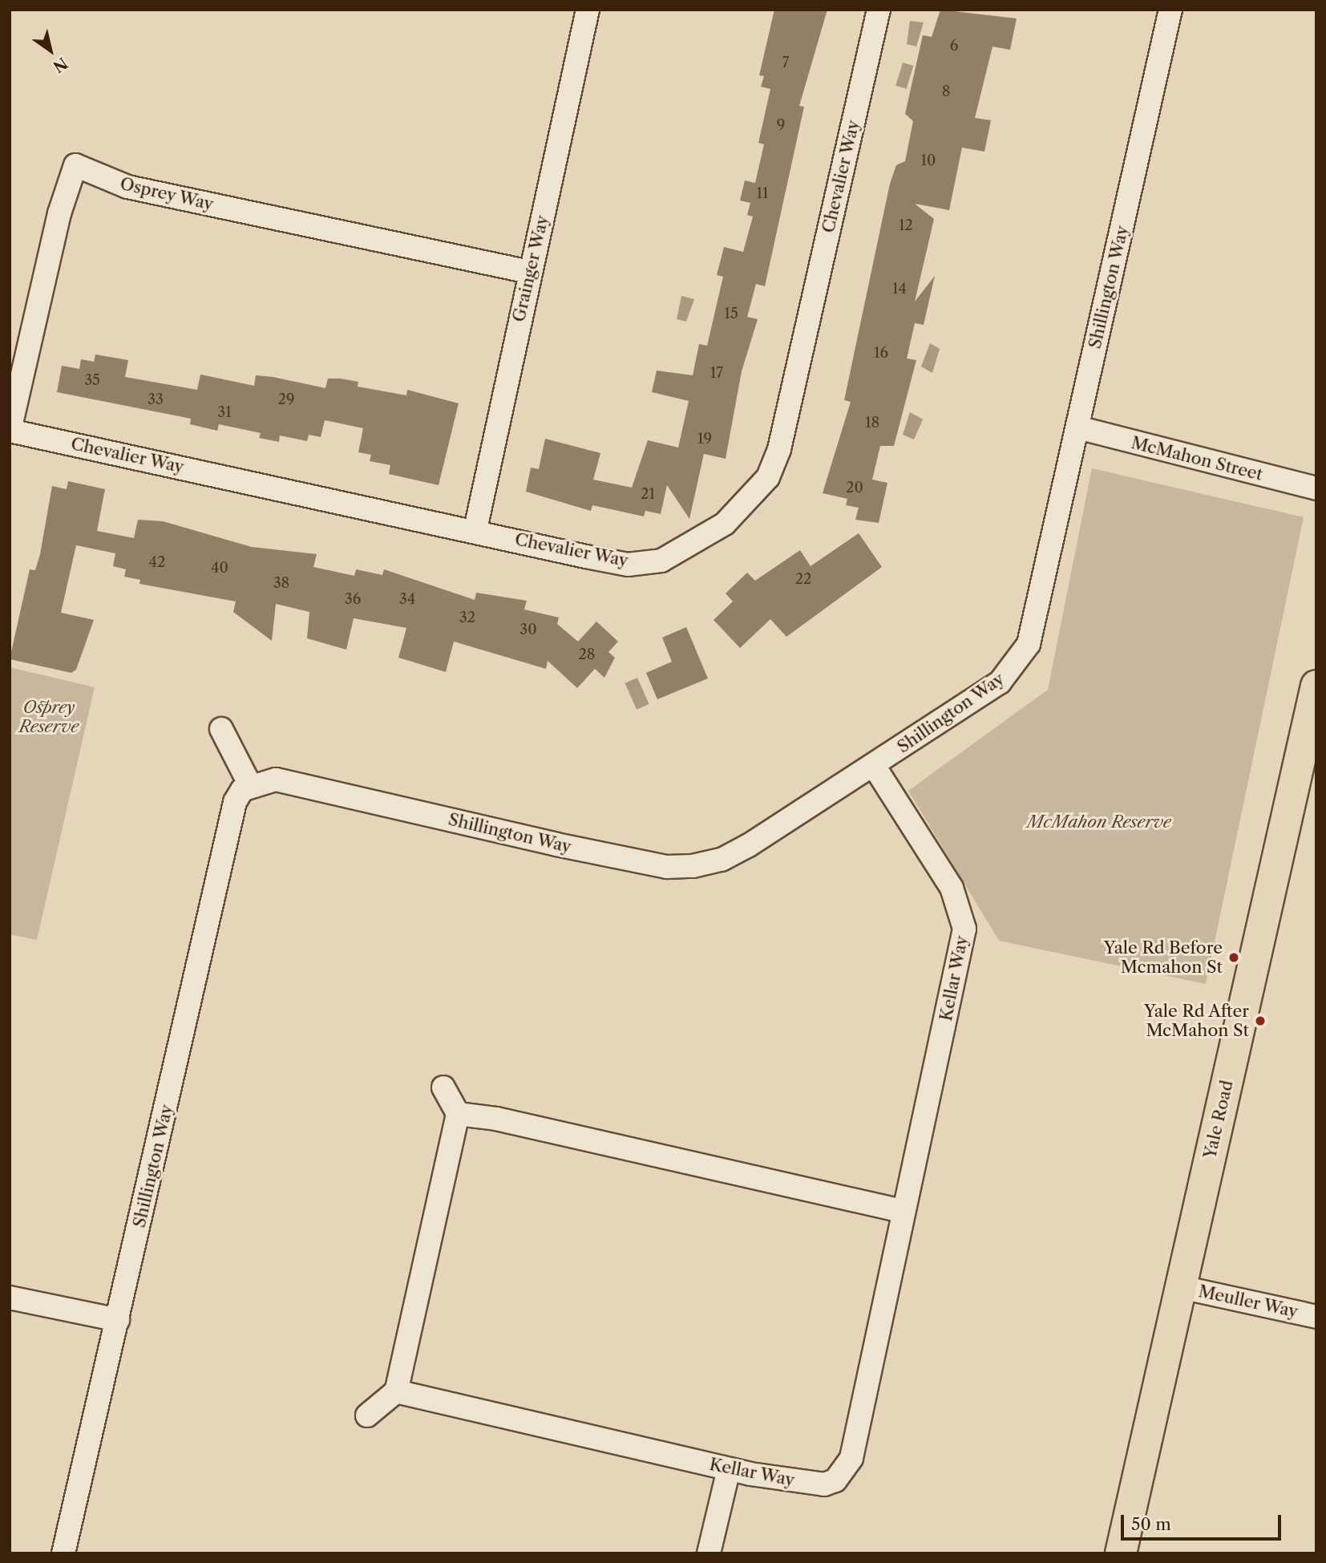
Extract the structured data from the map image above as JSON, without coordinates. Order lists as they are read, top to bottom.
{
  "streets": {
    "main road": ["Yale Road"],
    "street": [
      "Chevalier Way",
      "Osprey Way",
      "Grainger Way",
      "Shillington Way",
      "McMahon Street",
      "Kellar Way",
      "Meuller Way"
    ]
  },
  "crossings": [
    ["Chevalier Way", "Osprey Way"],
    ["Chevalier Way", "Grainger Way"],
    ["Osprey Way", "Grainger Way"],
    ["Shillington Way", "McMahon Street"],
    ["Shillington Way", "Kellar Way"],
    ["Yale Road", "Meuller Way"]
  ],
  "parks": ["Osprey Reserve", "McMahon Reserve"],
  "places": ["Yale Rd Before Mcmahon St", "Yale Rd After McMahon St"],
  "house_numbers": [
    "6",
    "7",
    "8",
    "9",
    "10",
    "11",
    "12",
    "14",
    "15",
    "16",
    "17",
    "35",
    "33",
    "29",
    "31",
    "18",
    "19",
    "20",
    "21",
    "42",
    "40",
    "22",
    "38",
    "36",
    "34",
    "32",
    "30",
    "28"
  ],
  "scale_bar": "50 m",
  "north": "bottom right"
}
